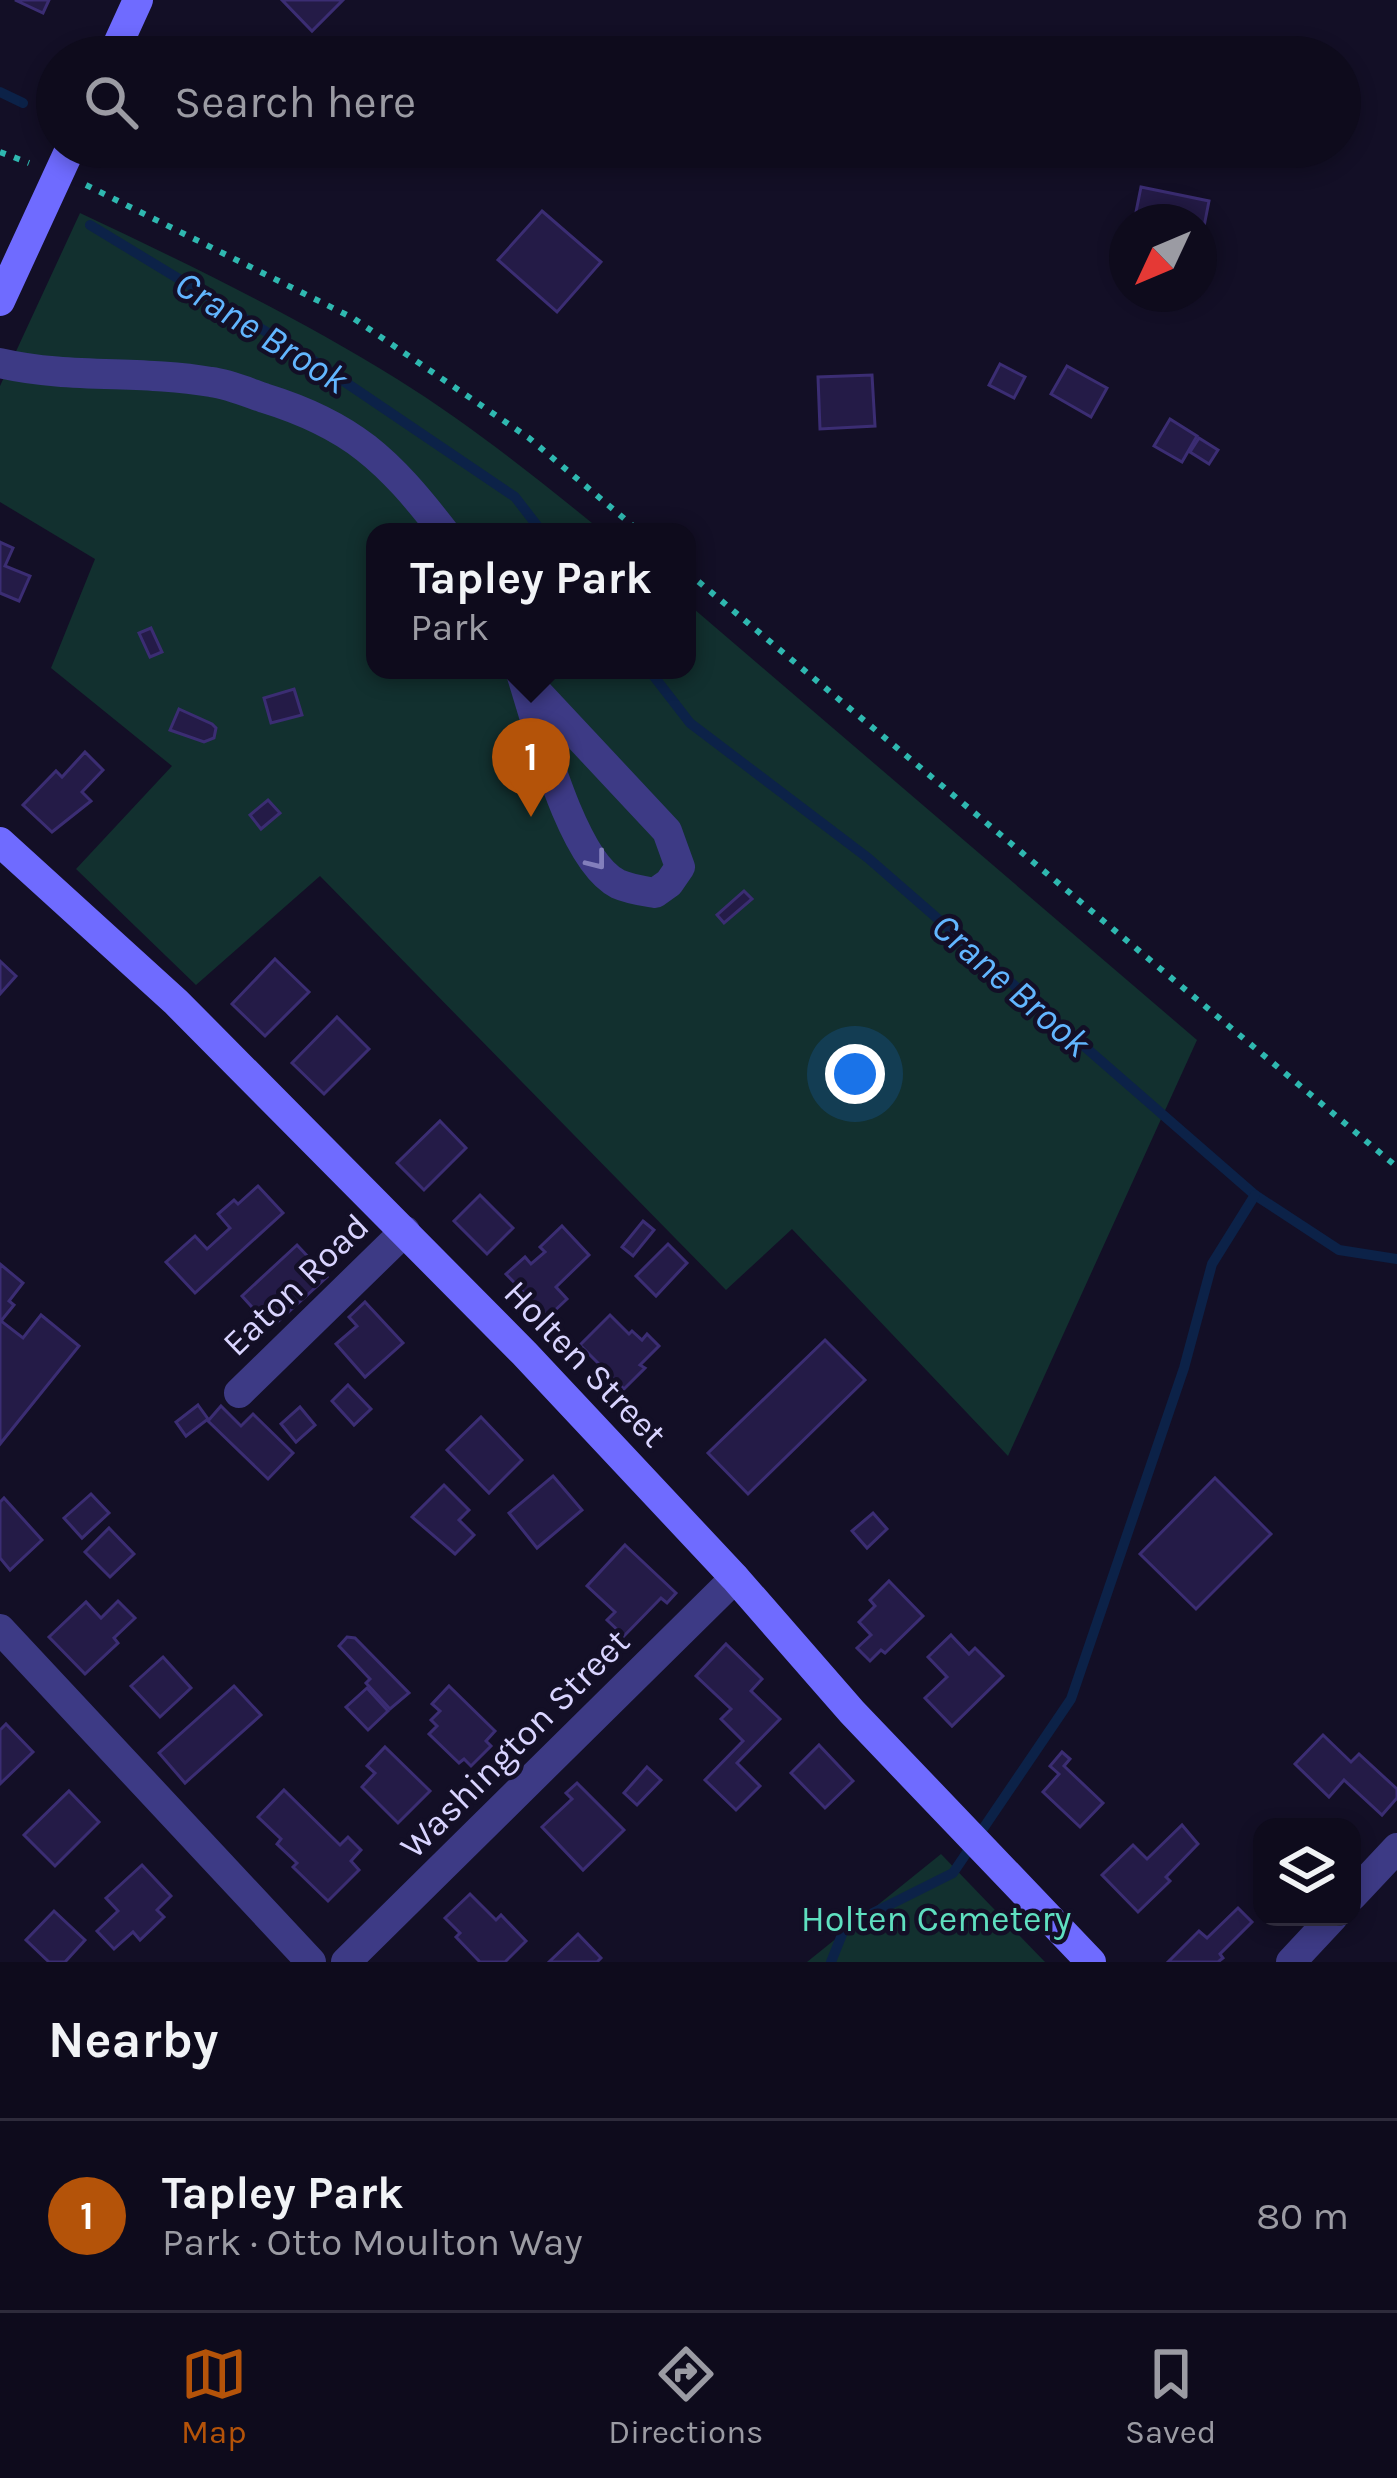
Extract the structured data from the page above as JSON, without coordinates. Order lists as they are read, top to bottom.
{
  "streets": {
    "main road": ["Holten Street"],
    "street": ["Eaton Road", "Washington Street"]
  },
  "crossings": [
    ["Eaton Road", "Holten Street"],
    ["Holten Street", "Washington Street"]
  ],
  "water": ["Crane Brook"],
  "parks": ["Holten Cemetery"],
  "north": "bottom left",
  "page": {
    "search": "Search here",
    "popup": ["Tapley Park", "Park"],
    "pins": "1",
    "heading": "Nearby",
    "list": [
      {
        "mark": "1",
        "name": "Tapley Park",
        "note": "Park · Otto Moulton Way",
        "value": "80 m"
      }
    ],
    "nav": ["Map", "Directions", "Saved"]
  }
}
